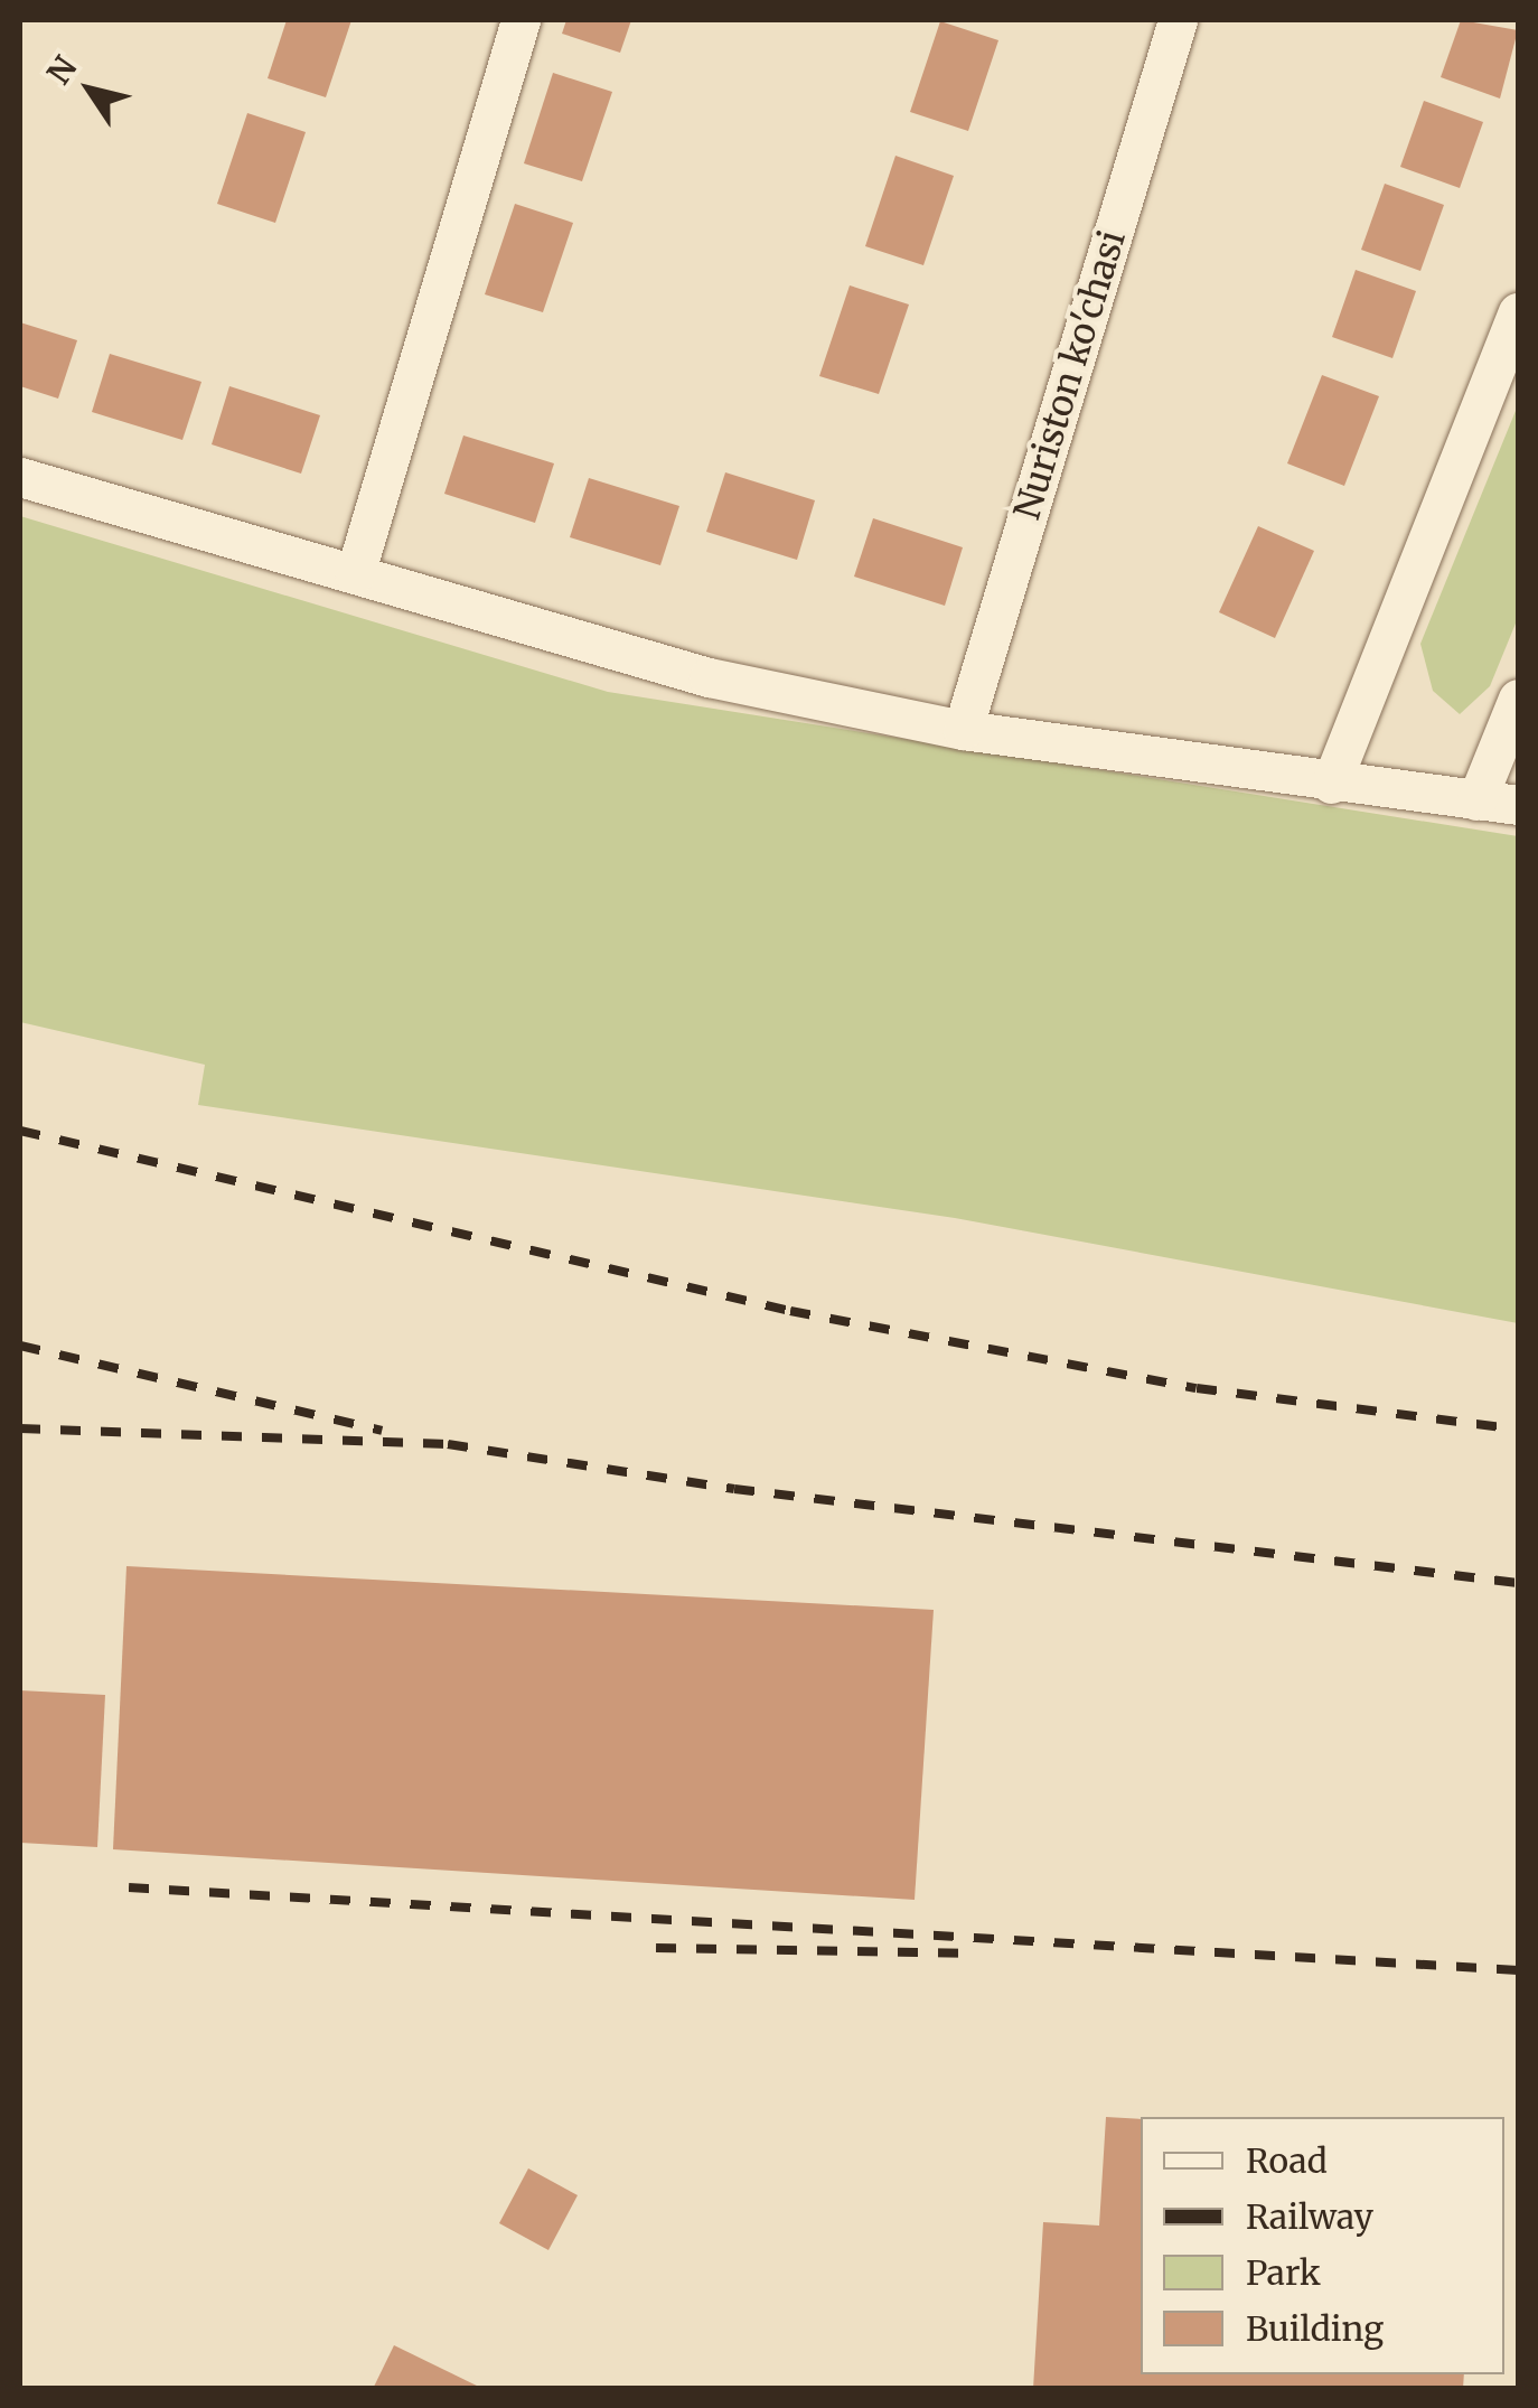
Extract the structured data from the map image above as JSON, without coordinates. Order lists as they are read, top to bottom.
{
  "streets": {
    "street": ["Nuriston ko'chasi"]
  },
  "legend": [
    "Road",
    "Railway",
    "Park",
    "Building"
  ],
  "north": "top left"
}
